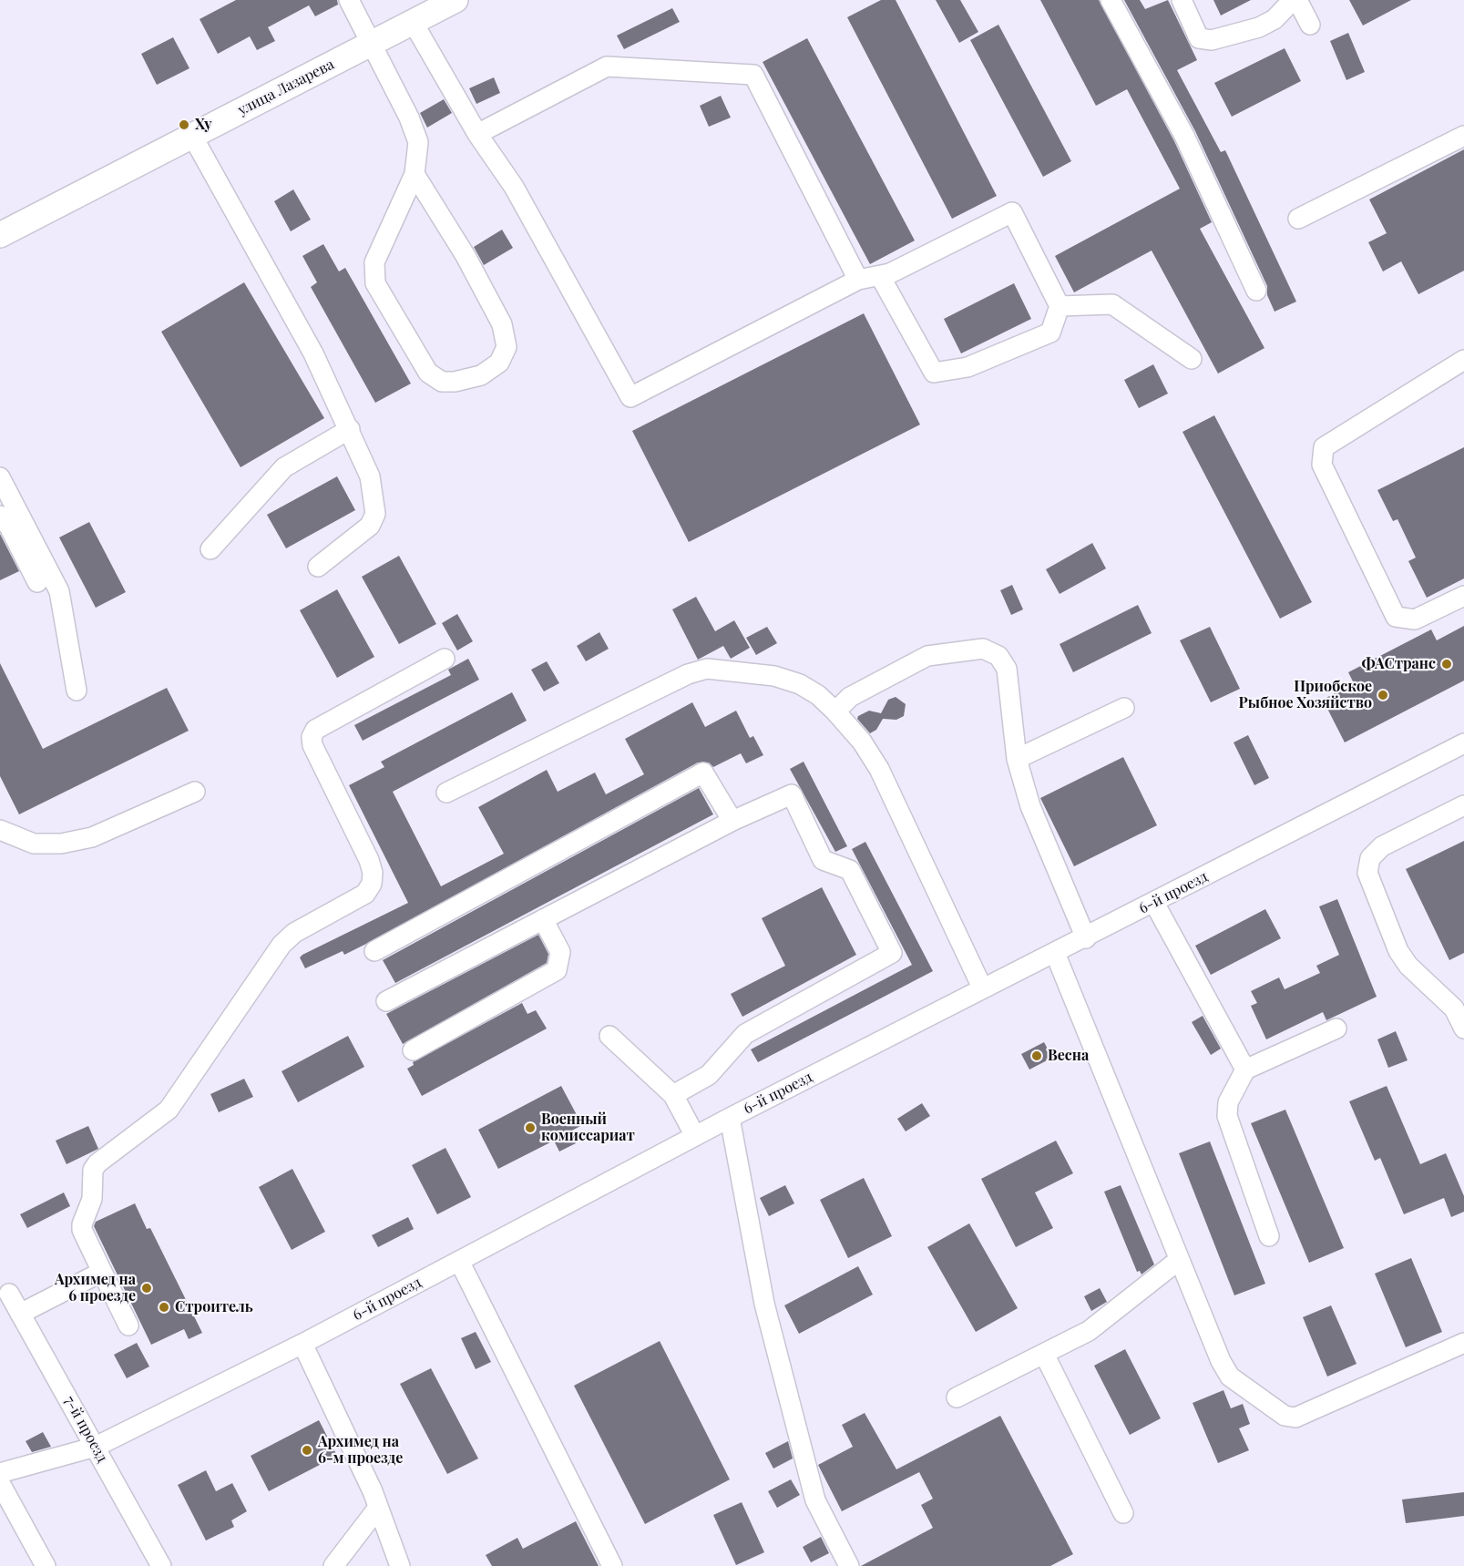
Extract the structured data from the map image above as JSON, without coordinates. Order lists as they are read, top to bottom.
{
  "streets": {
    "main road": ["улица Лазарева"],
    "street": ["6-й проезд", "7-й проезд"]
  },
  "crossings": [
    ["6-й проезд", "7-й проезд"]
  ],
  "places": [
    "Xy",
    "ФАСтранс",
    "Приобское Рыбное Хозяйство",
    "Весна",
    "Военный комиссариат",
    "Архимед на 6 проезде",
    "Строитель",
    "Архимед на 6-м проезде"
  ]
}
